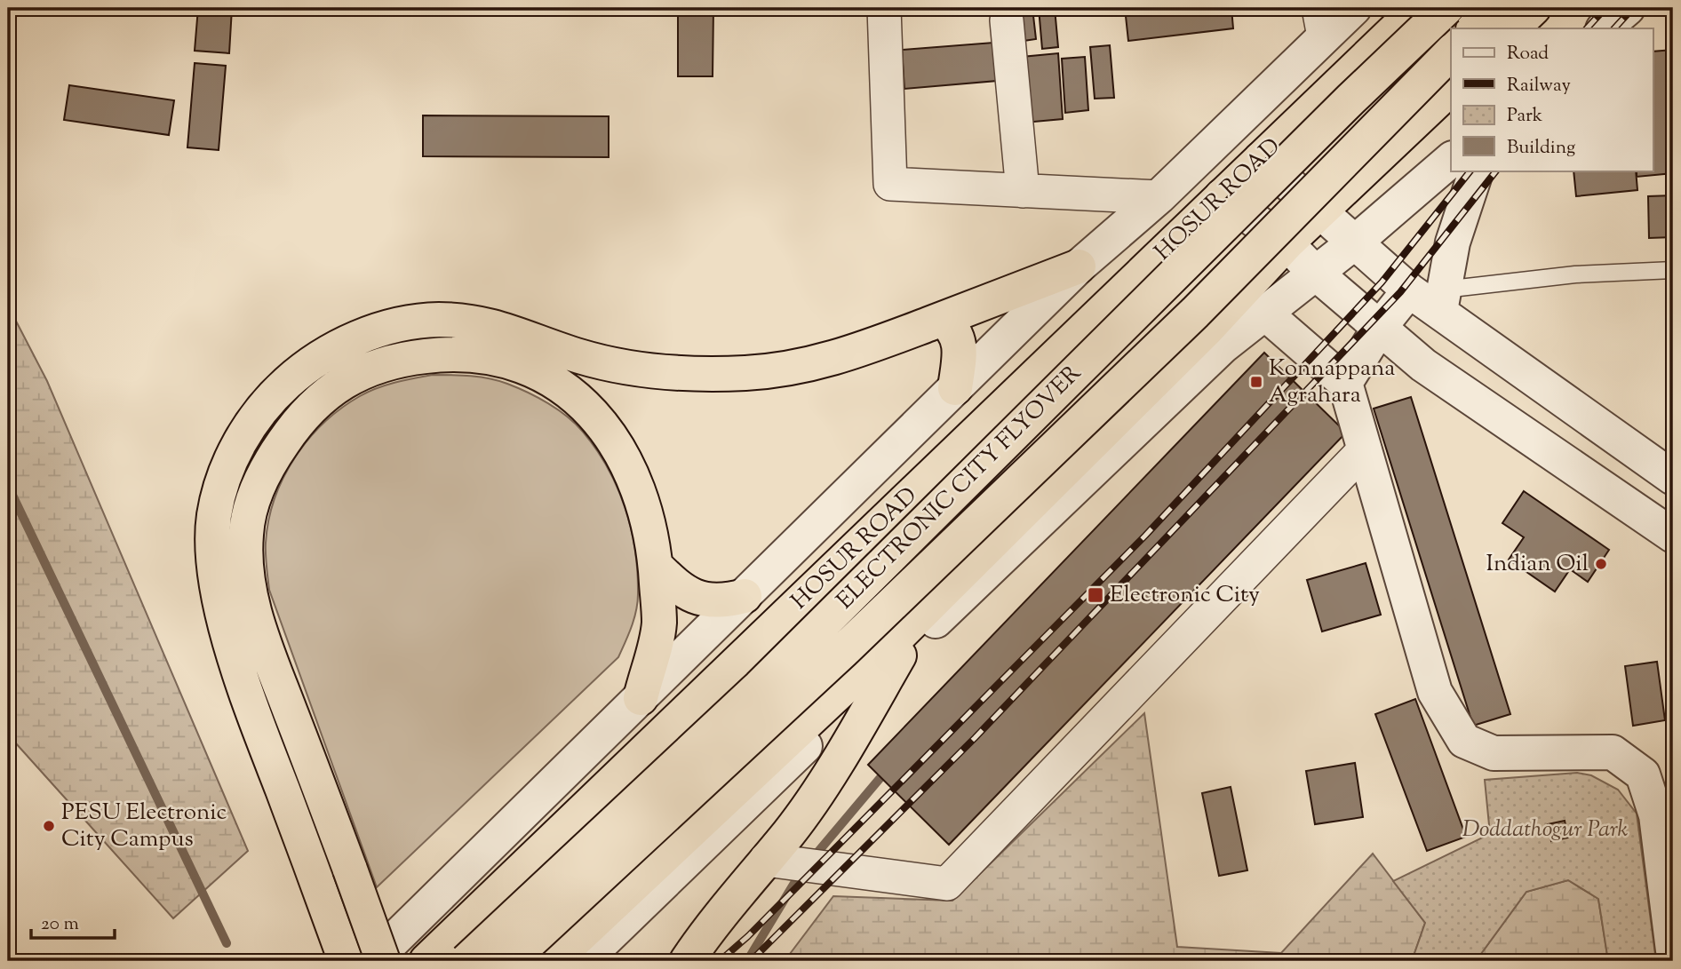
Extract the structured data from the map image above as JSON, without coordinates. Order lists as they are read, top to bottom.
{
  "streets": {
    "highway": ["HOSUR ROAD", "ELECTRONIC CITY FLYOVER"]
  },
  "parks": ["Doddathogur Park"],
  "places": {
    "transit": ["Konnappana Agrahara", "Electronic City"],
    "other": ["Indian Oil", "PESU Electronic City Campus"]
  },
  "legend": [
    "Road",
    "Railway",
    "Park",
    "Building"
  ],
  "scale_bar": "20 m"
}
